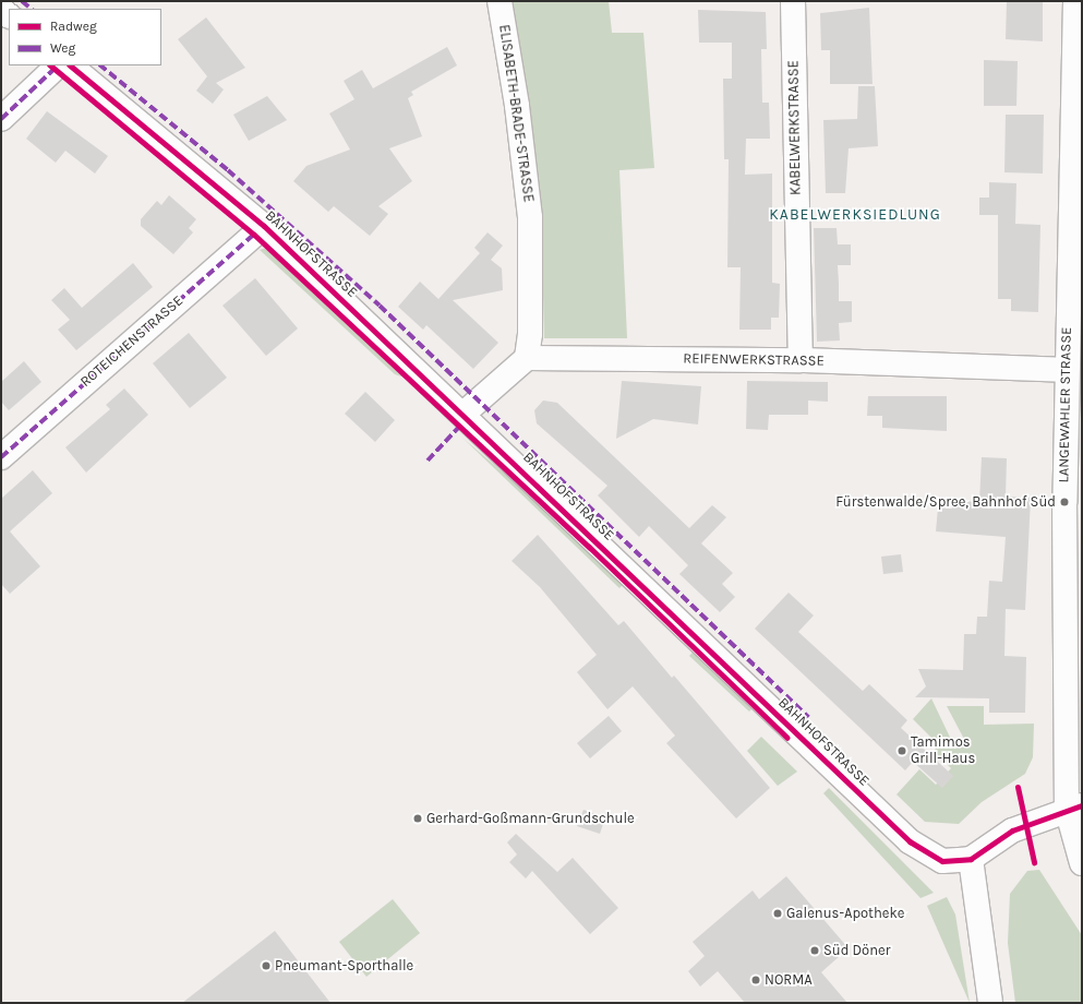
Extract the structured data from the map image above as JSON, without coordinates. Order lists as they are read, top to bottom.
{
  "streets": {
    "street": [
      "ELISABETH-BRADE-STRASSE",
      "KABELWERKSTRASSE",
      "BAHNHOFSTRASSE",
      "ROTEICHENSTRASSE",
      "REIFENWERKSTRASSE",
      "LANGEWAHLER STRASSE"
    ]
  },
  "crossings": [
    ["ELISABETH-BRADE-STRASSE", "REIFENWERKSTRASSE"],
    ["KABELWERKSTRASSE", "REIFENWERKSTRASSE"],
    ["BAHNHOFSTRASSE", "ROTEICHENSTRASSE"],
    ["BAHNHOFSTRASSE", "LANGEWAHLER STRASSE"],
    ["REIFENWERKSTRASSE", "LANGEWAHLER STRASSE"]
  ],
  "districts": ["KABELWERKSIEDLUNG"],
  "places": [
    "Fürstenwalde/Spree, Bahnhof Süd",
    "Tamimos Grill-Haus",
    "Gerhard-Goßmann-Grundschule",
    "Galenus-Apotheke",
    "Süd Döner",
    "Pneumant-Sporthalle",
    "NORMA"
  ],
  "legend": ["Radweg", "Weg"]
}
